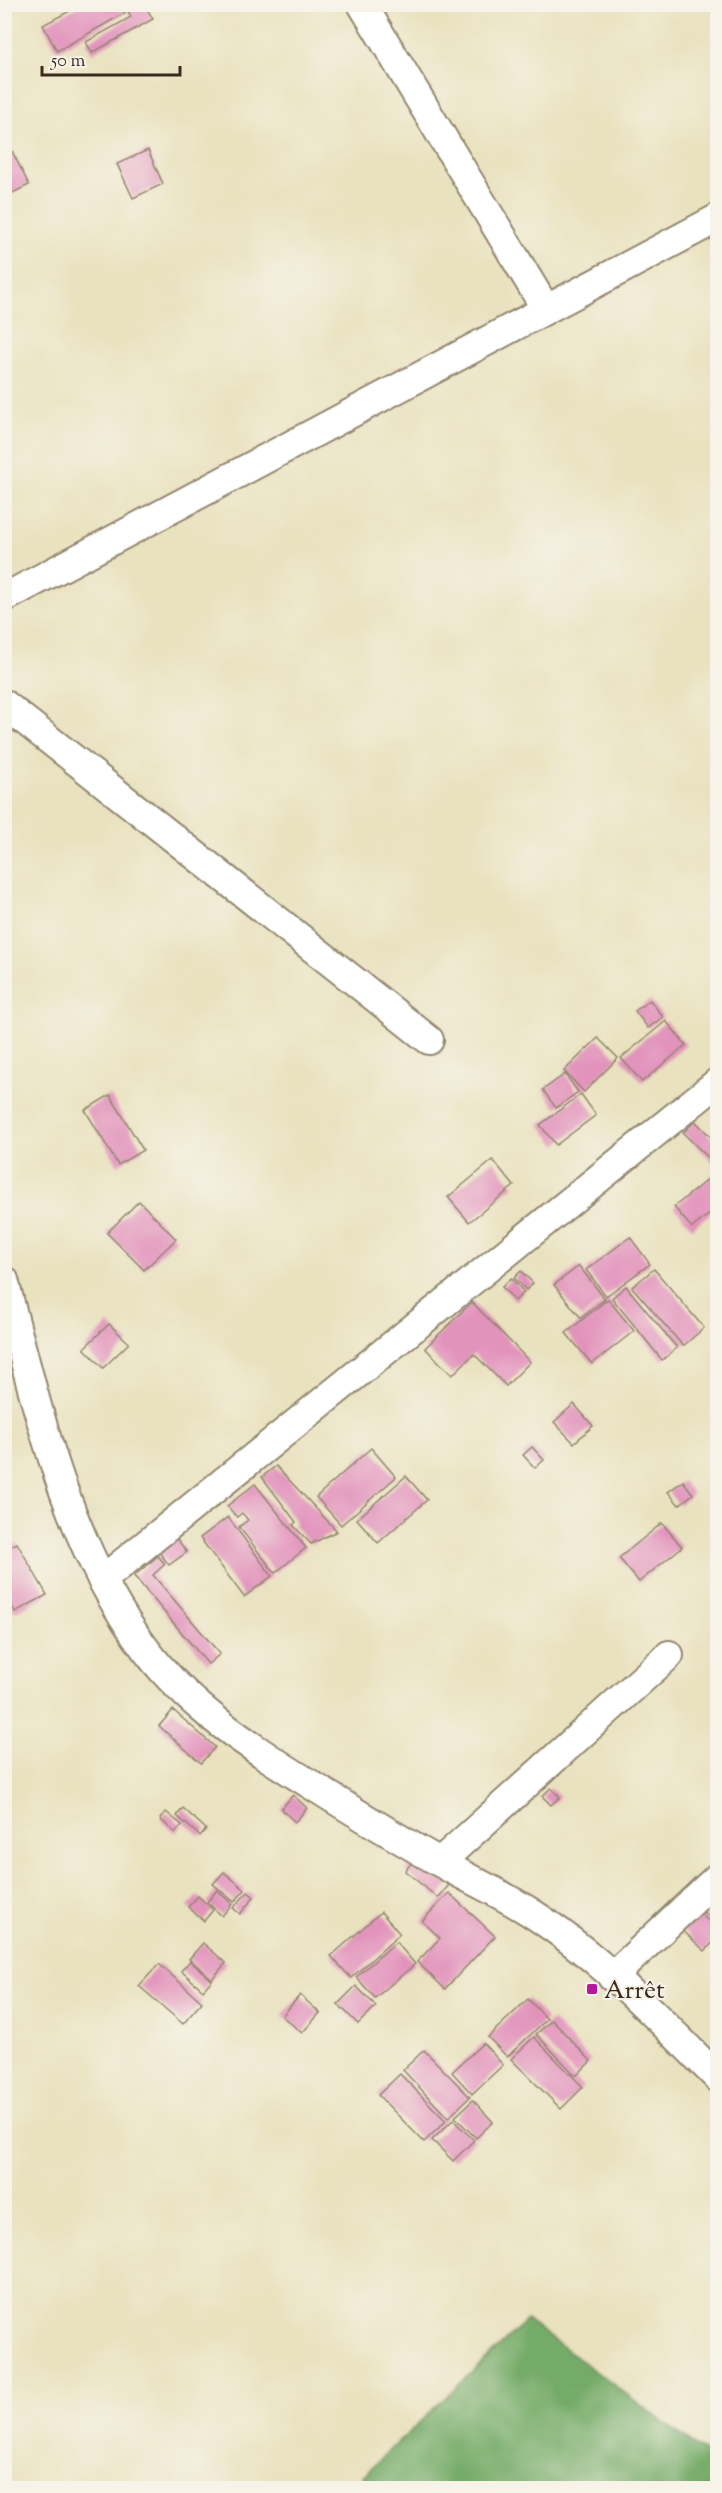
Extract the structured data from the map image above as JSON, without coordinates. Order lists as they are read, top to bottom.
{
  "places": {
    "transit": ["Arrêt"]
  },
  "scale_bar": "50 m"
}
